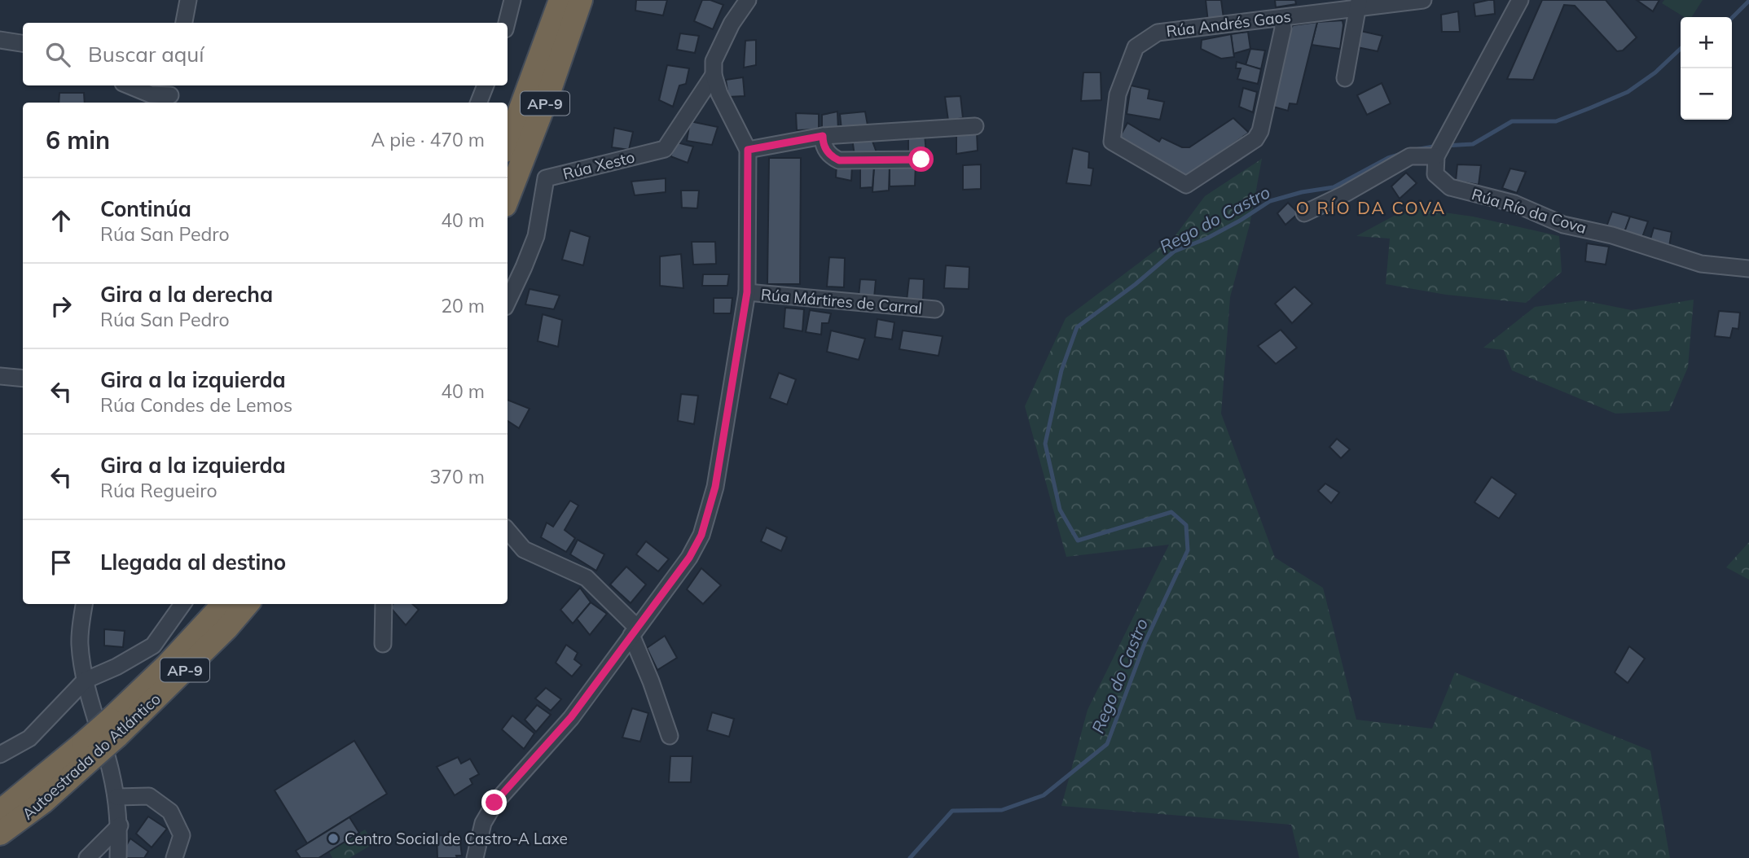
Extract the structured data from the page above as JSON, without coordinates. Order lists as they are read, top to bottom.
{
  "streets": {
    "highway": ["AP-9", "Autoestrada do Atlántico"],
    "street": [
      "Rúa Andrés Gaos",
      "Rúa Xesto",
      "Rúa Río da Cova",
      "Rúa Mártires de Carral"
    ]
  },
  "districts": ["O RÍO DA COVA"],
  "water": ["Rego do Castro"],
  "places": ["Centro Social de Castro-A Laxe"],
  "page": {
    "map_buttons": ["+", "−"],
    "search": "Buscar aquí",
    "heading": ["6 min", "A pie · 470 m"],
    "list": [
      ["Continúa", "Rúa San Pedro", "40 m"],
      ["Gira a la derecha", "Rúa San Pedro", "20 m"],
      ["Gira a la izquierda", "Rúa Condes de Lemos", "40 m"],
      ["Gira a la izquierda", "Rúa Regueiro", "370 m"],
      "Llegada al destino"
    ]
  }
}
